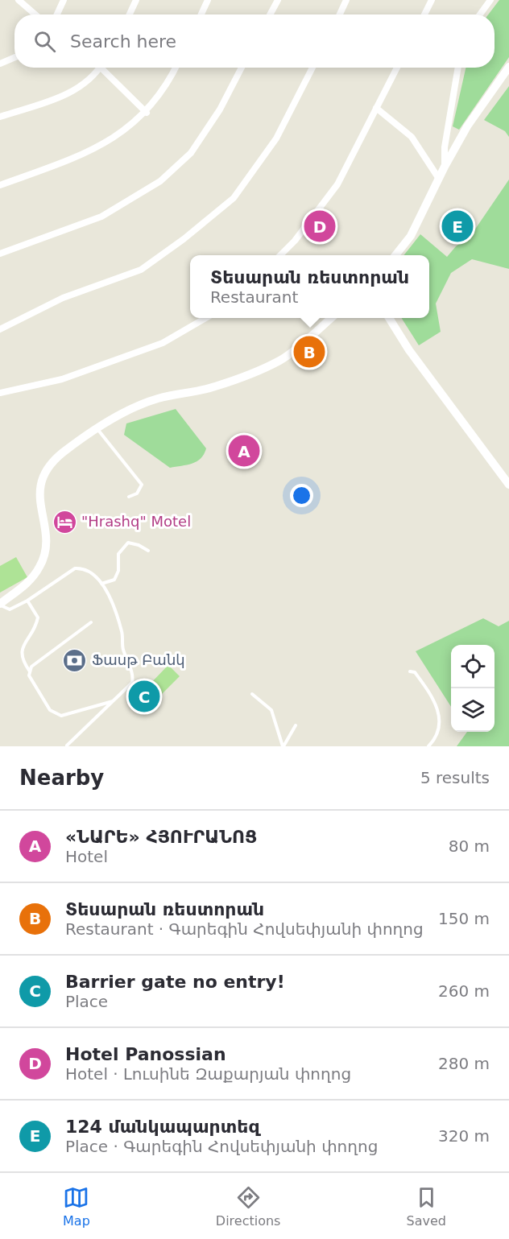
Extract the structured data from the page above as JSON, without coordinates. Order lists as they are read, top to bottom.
{
  "places": {
    "hotel": ["\"Hrashq\" Motel"],
    "bank": ["Ֆասթ Բանկ"]
  },
  "page": {
    "search": "Search here",
    "pins": [
      "D",
      "E",
      "B",
      "A",
      "C"
    ],
    "popup": ["Տեսարան ռեստորան", "Restaurant"],
    "heading": ["Nearby", "5 results"],
    "list": [
      {
        "mark": "A",
        "name": "«ՆԱՐԵ» ՀՅՈՒՐԱՆՈՑ",
        "note": "Hotel",
        "value": "80 m"
      },
      {
        "mark": "B",
        "name": "Տեսարան ռեստորան",
        "note": "Restaurant · Գարեգին Հովսեփյանի փողոց",
        "value": "150 m"
      },
      {
        "mark": "C",
        "name": "Barrier gate no entry!",
        "note": "Place",
        "value": "260 m"
      },
      {
        "mark": "D",
        "name": "Hotel Panossian",
        "note": "Hotel · Լուսինե Զաքարյան փողոց",
        "value": "280 m"
      },
      {
        "mark": "E",
        "name": "124 մանկապարտեզ",
        "note": "Place · Գարեգին Հովսեփյանի փողոց",
        "value": "320 m"
      }
    ],
    "nav": ["Map", "Directions", "Saved"]
  }
}
